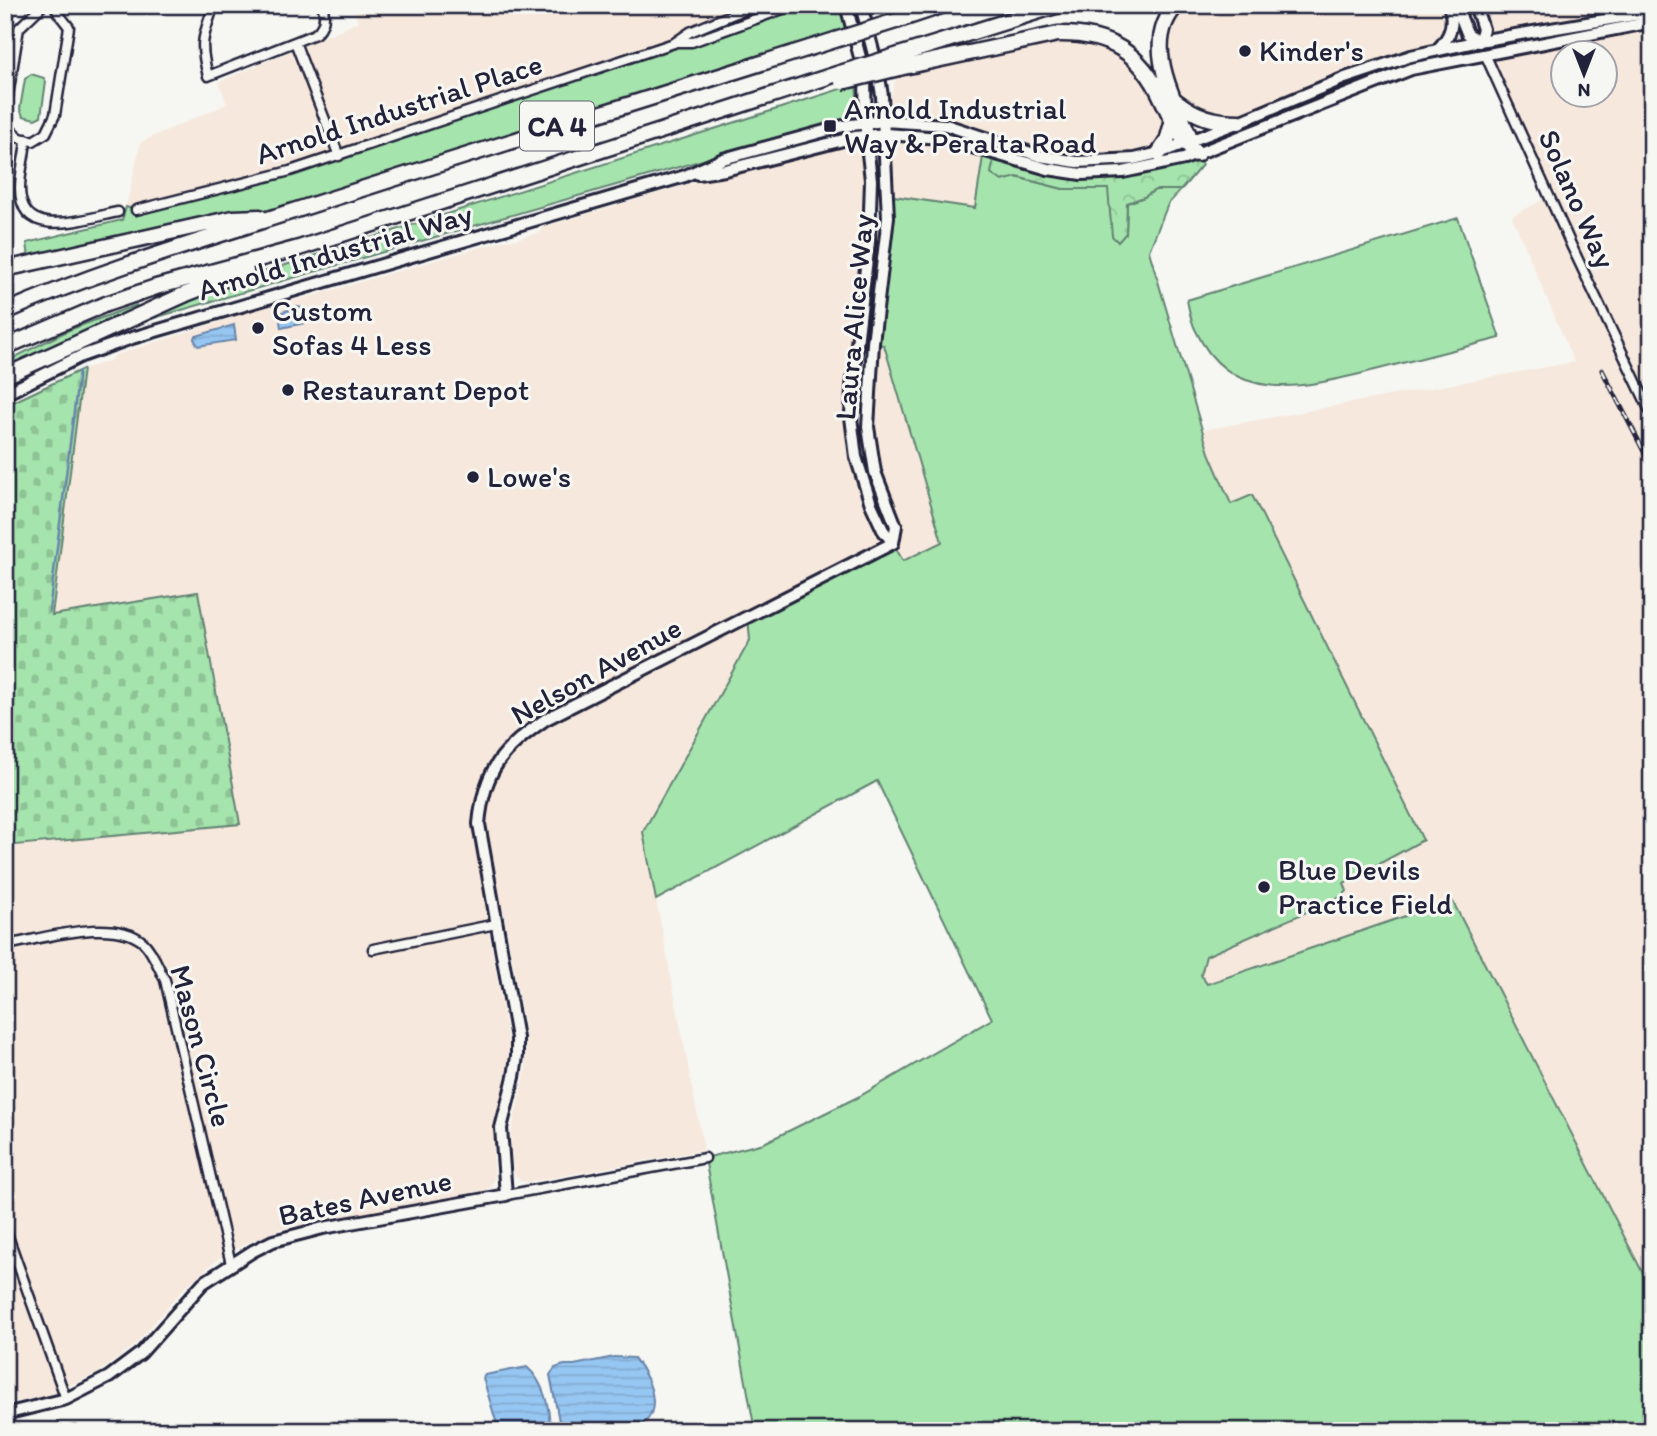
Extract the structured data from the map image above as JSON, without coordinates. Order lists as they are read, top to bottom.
{
  "streets": {
    "highway": ["CA 4"],
    "street": [
      "Arnold Industrial Place",
      "Solano Way",
      "Arnold Industrial Way",
      "Laura Alice Way",
      "Nelson Avenue",
      "Mason Circle",
      "Bates Avenue"
    ]
  },
  "crossings": [
    ["Solano Way", "Arnold Industrial Way"],
    ["Arnold Industrial Way", "Laura Alice Way"],
    ["Laura Alice Way", "Nelson Avenue"],
    ["Nelson Avenue", "Bates Avenue"],
    ["Mason Circle", "Bates Avenue"]
  ],
  "places": {
    "other": [
      "Kinder's",
      "Custom Sofas 4 Less",
      "Restaurant Depot",
      "Lowe's",
      "Blue Devils Practice Field"
    ],
    "transit": ["Arnold Industrial Way & Peralta Road"]
  },
  "north": "bottom"
}
